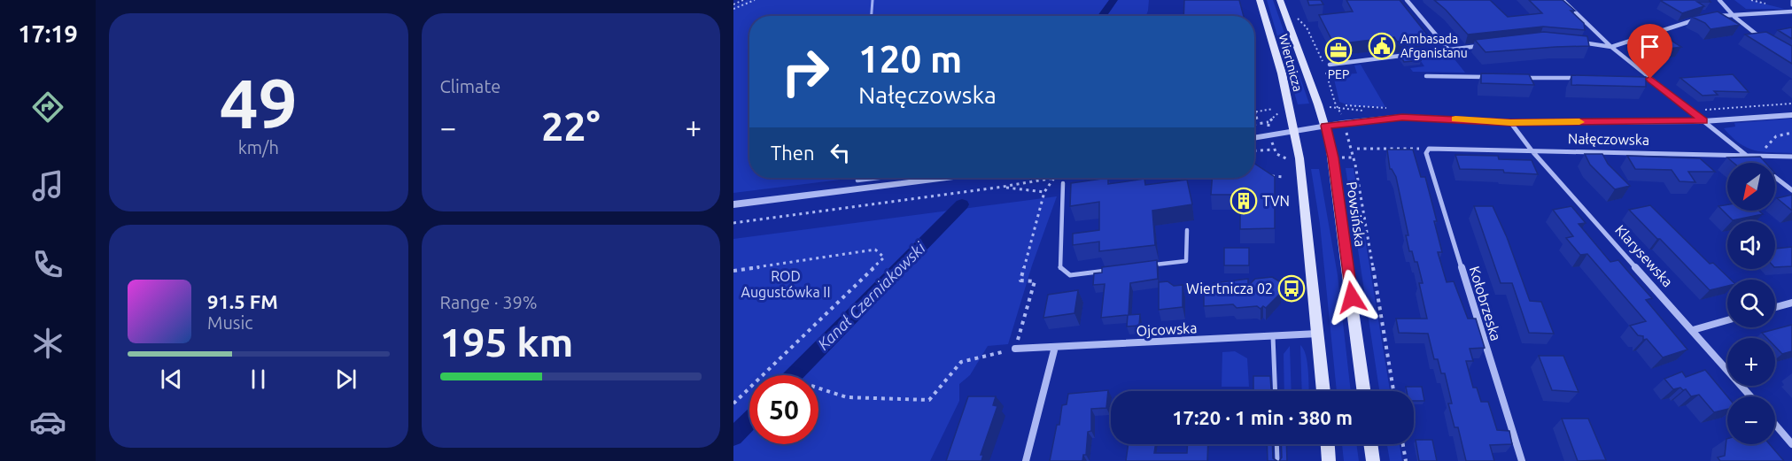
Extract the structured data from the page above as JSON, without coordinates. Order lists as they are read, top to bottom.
{
  "streets": {
    "main road": ["Wiertnicza", "Powsińska"],
    "street": [
      "Nałęczowska",
      "Klarysewska",
      "Kołobrzeska",
      "Ojcowska"
    ]
  },
  "crossings": [
    ["Wiertnicza", "Nałęczowska"],
    ["Wiertnicza", "Powsińska"],
    ["Nałęczowska", "Powsińska"],
    ["Nałęczowska", "Klarysewska"],
    ["Nałęczowska", "Kołobrzeska"]
  ],
  "water": ["Kanał Czerniakowski"],
  "parks": ["ROD Augustówka II"],
  "places": {
    "public building": ["Ambasada Afganistanu"],
    "office": ["PEP"],
    "building": ["TVN"],
    "bus stop": ["Wiertnicza 02"]
  },
  "north": "bottom left",
  "page": {
    "tabs": "17:19",
    "tile": [
      ["49", "km/h"],
      "Climate",
      ["Range · 39%", "195 km"]
    ],
    "turn": ["120 m", "Nałęczowska"],
    "heat": ["−", "22°", "+"],
    "then": "Then",
    "map_buttons": ["+", "−"],
    "song": ["91.5 FM", "Music"],
    "limit": "50",
    "trip": "17:20 · 1 min · 380 m"
  }
}
